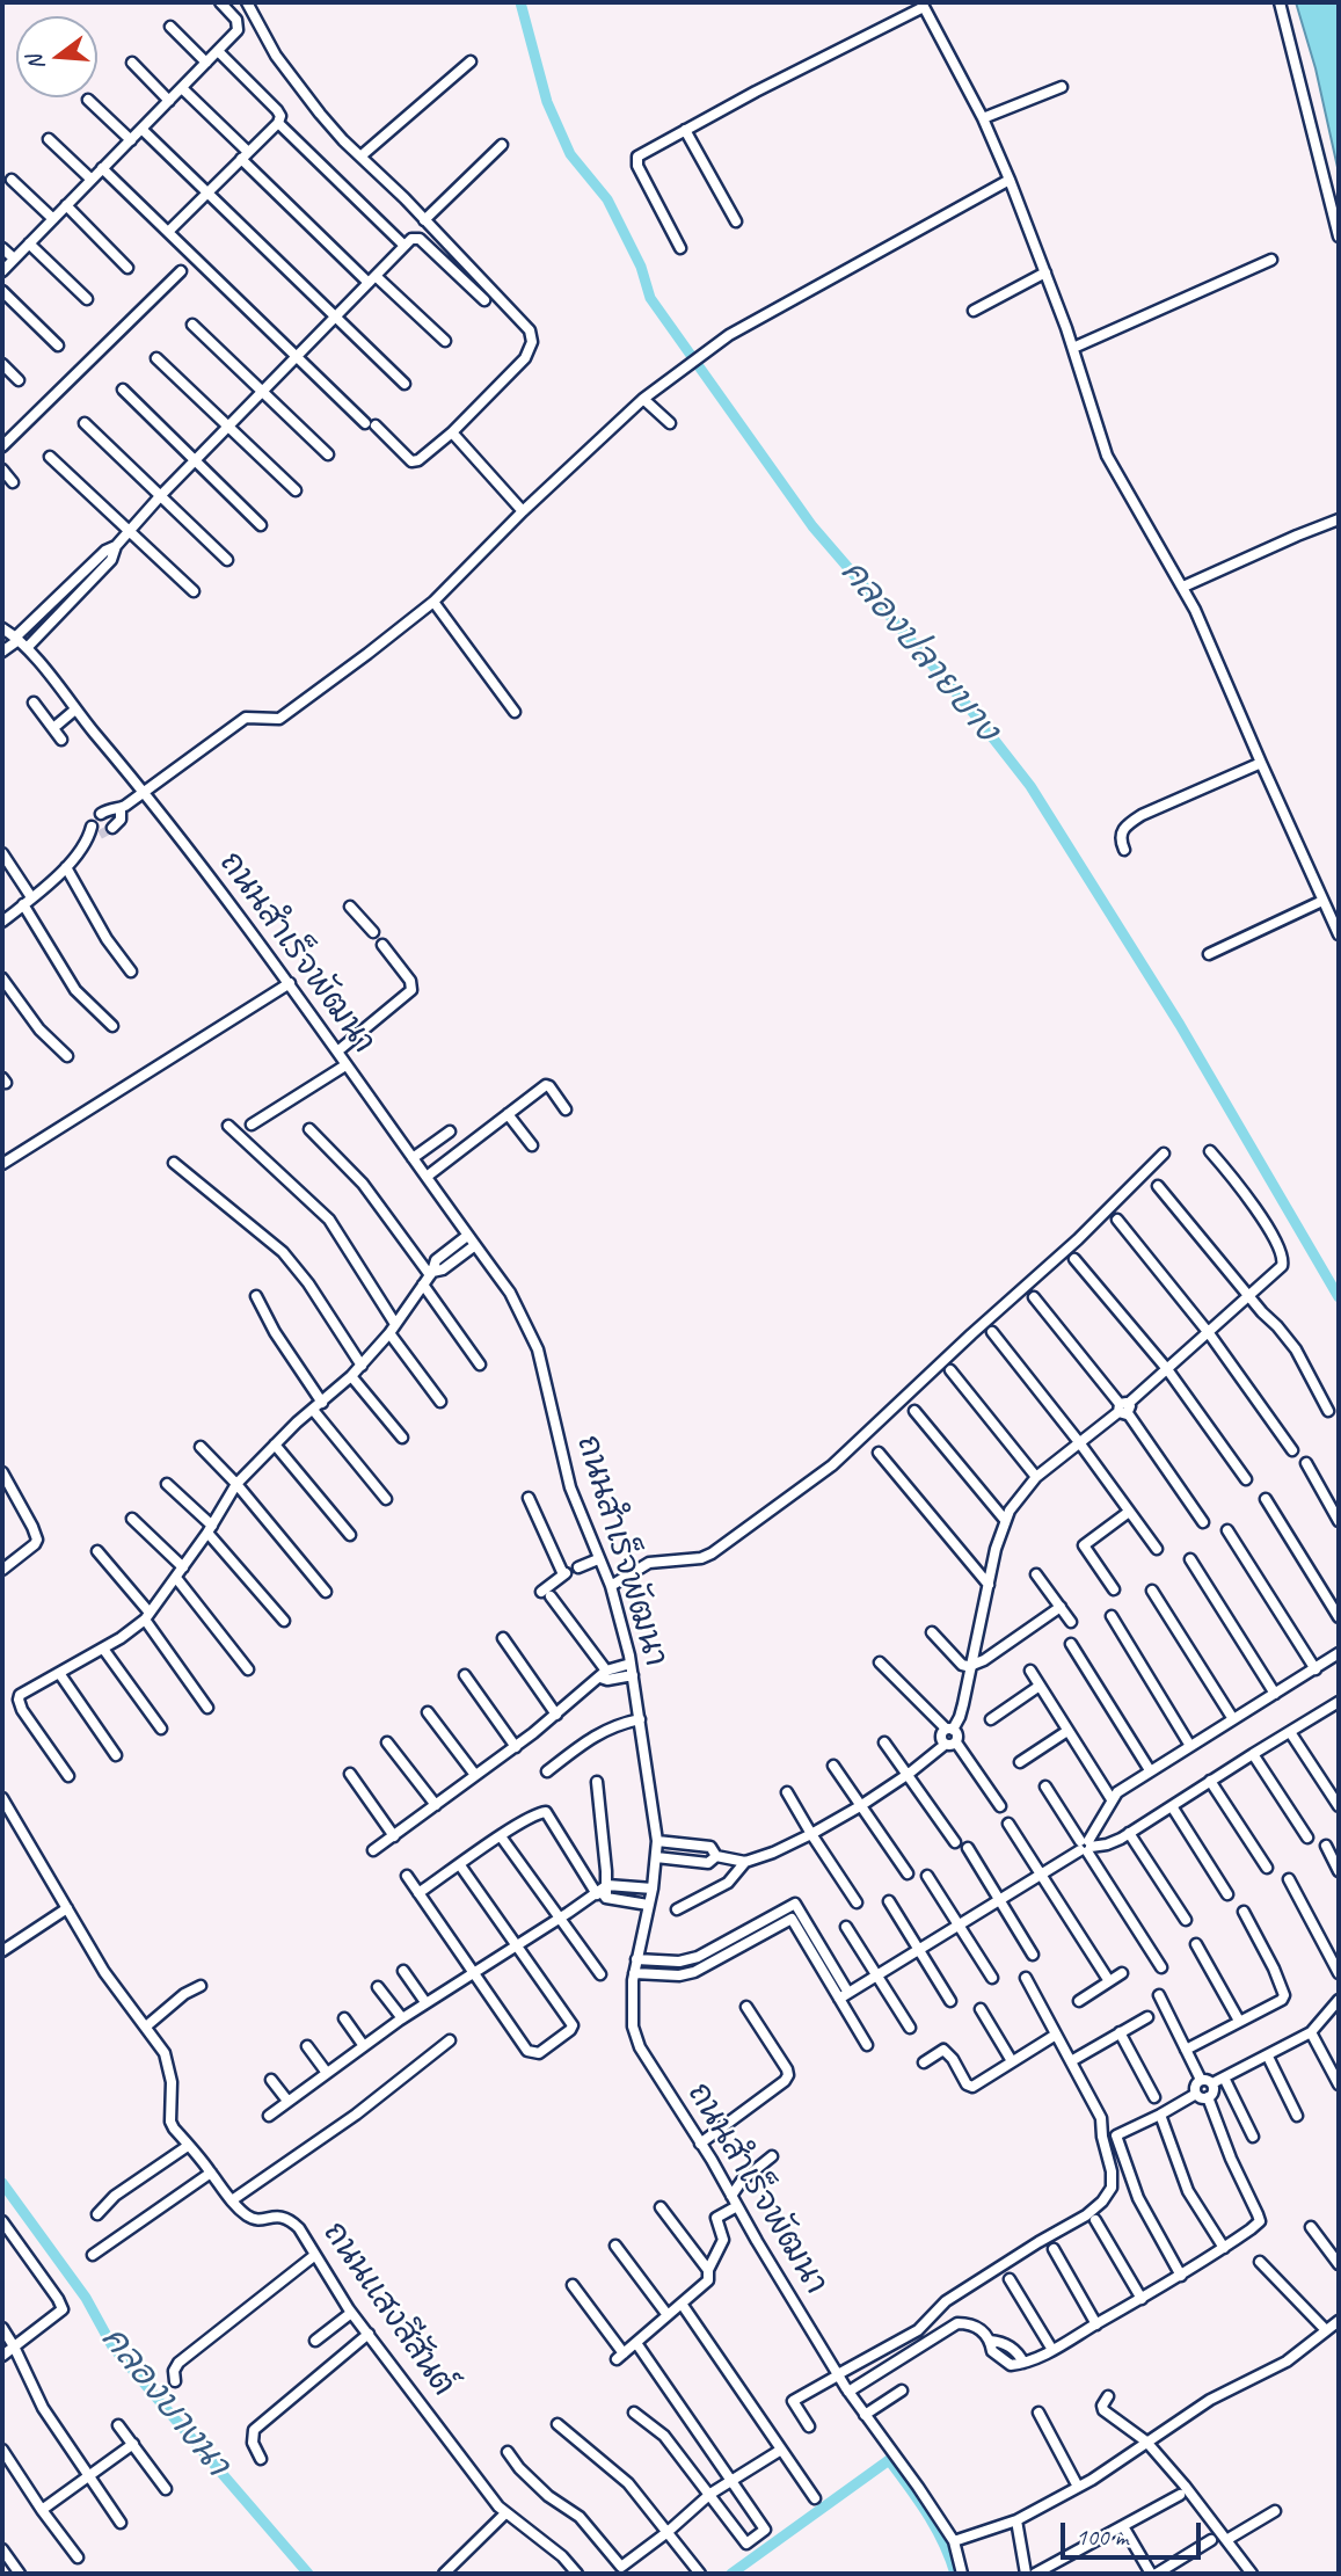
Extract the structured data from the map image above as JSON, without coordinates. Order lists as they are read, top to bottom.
{
  "streets": {
    "street": ["ถนนสำเร็จพัฒนา", "ถนนแสงสีสันต์"]
  },
  "water": ["คลองปลายบาง", "คลองบางนา"],
  "scale_bar": "100 m",
  "north": "left"
}
